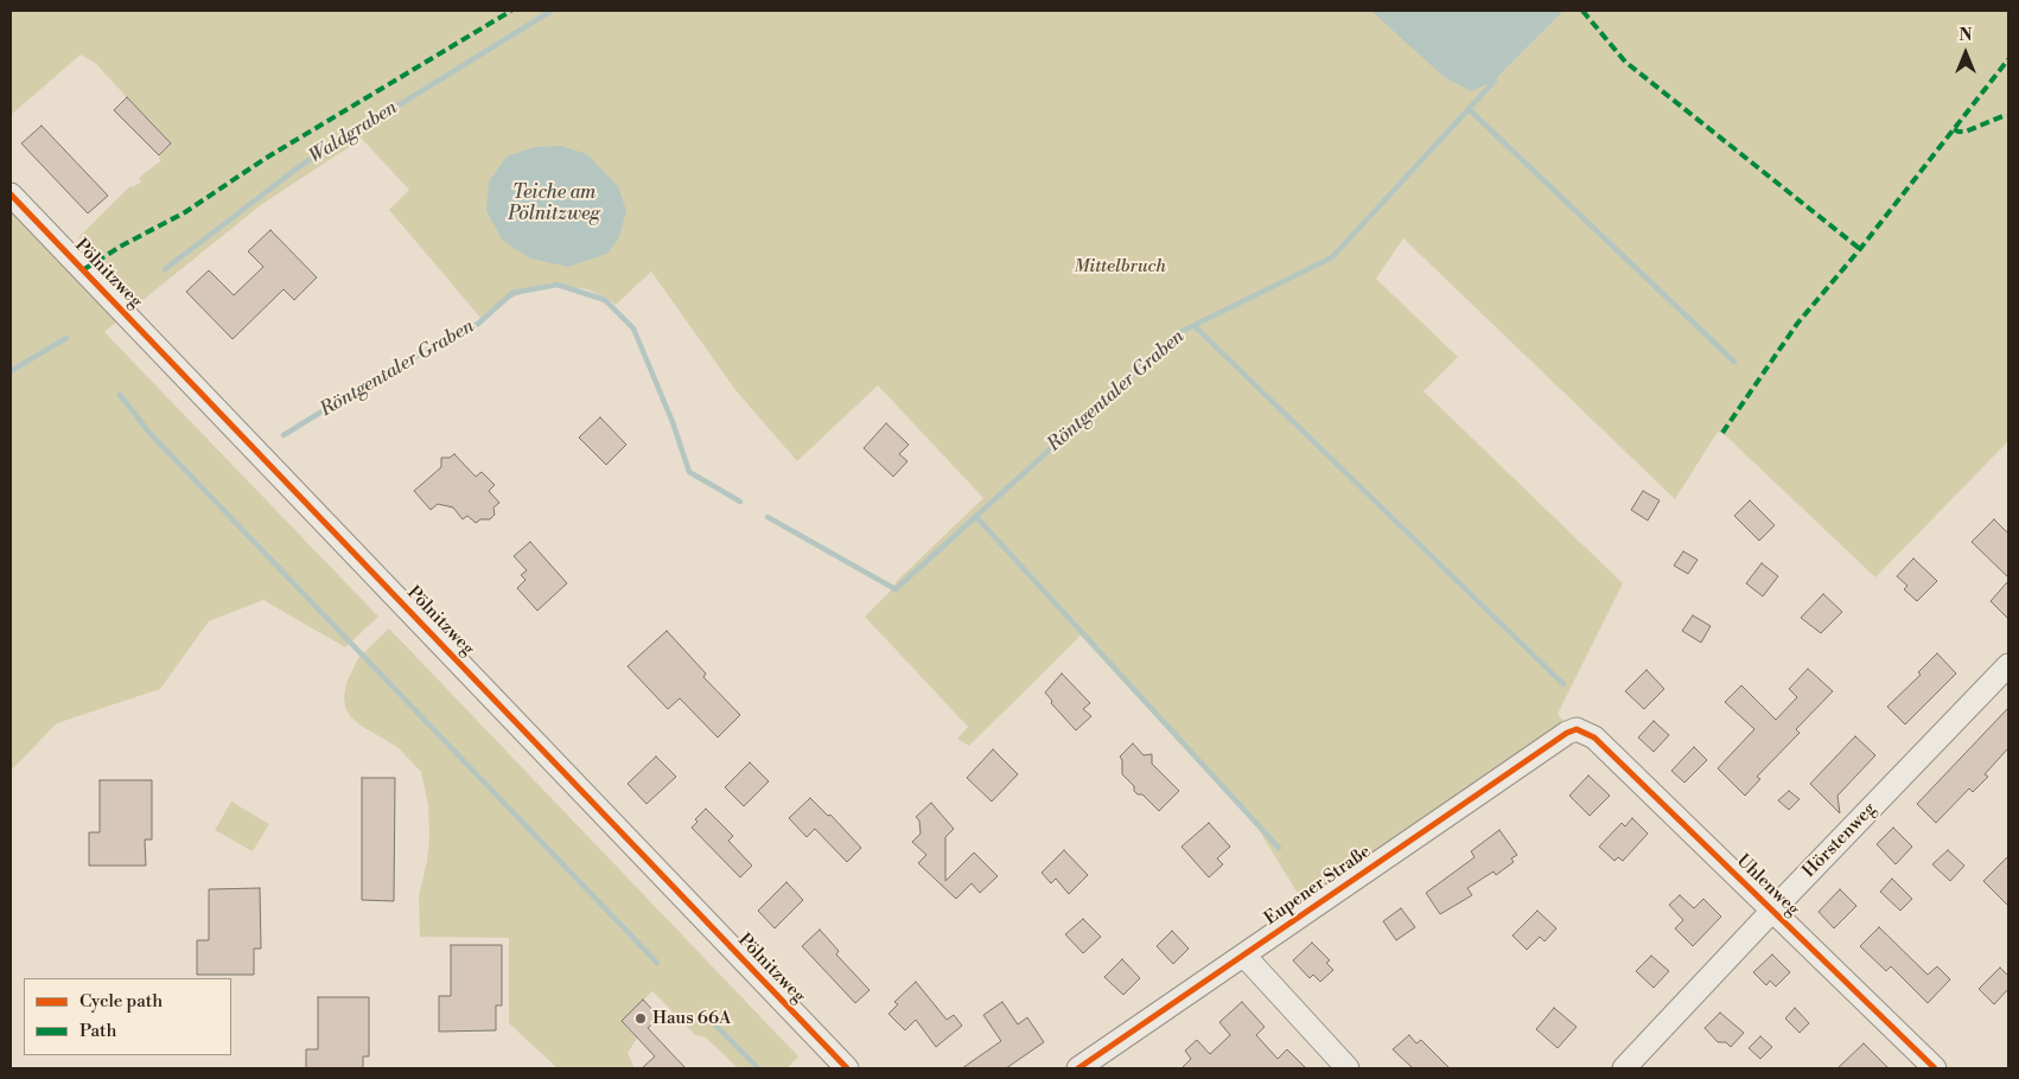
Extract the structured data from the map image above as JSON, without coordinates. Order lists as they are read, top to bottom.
{
  "streets": {
    "street": [
      "Pölnitzweg",
      "Hörstenweg",
      "Eupener Straße",
      "Uhlenweg"
    ]
  },
  "crossings": [
    ["Hörstenweg", "Uhlenweg"],
    ["Eupener Straße", "Uhlenweg"]
  ],
  "water": ["Waldgraben", "Teiche am Pölnitzweg", "Röntgentaler Graben"],
  "parks": ["Mittelbruch"],
  "places": ["Haus 66A"],
  "legend": ["Cycle path", "Path"],
  "north": "top"
}
